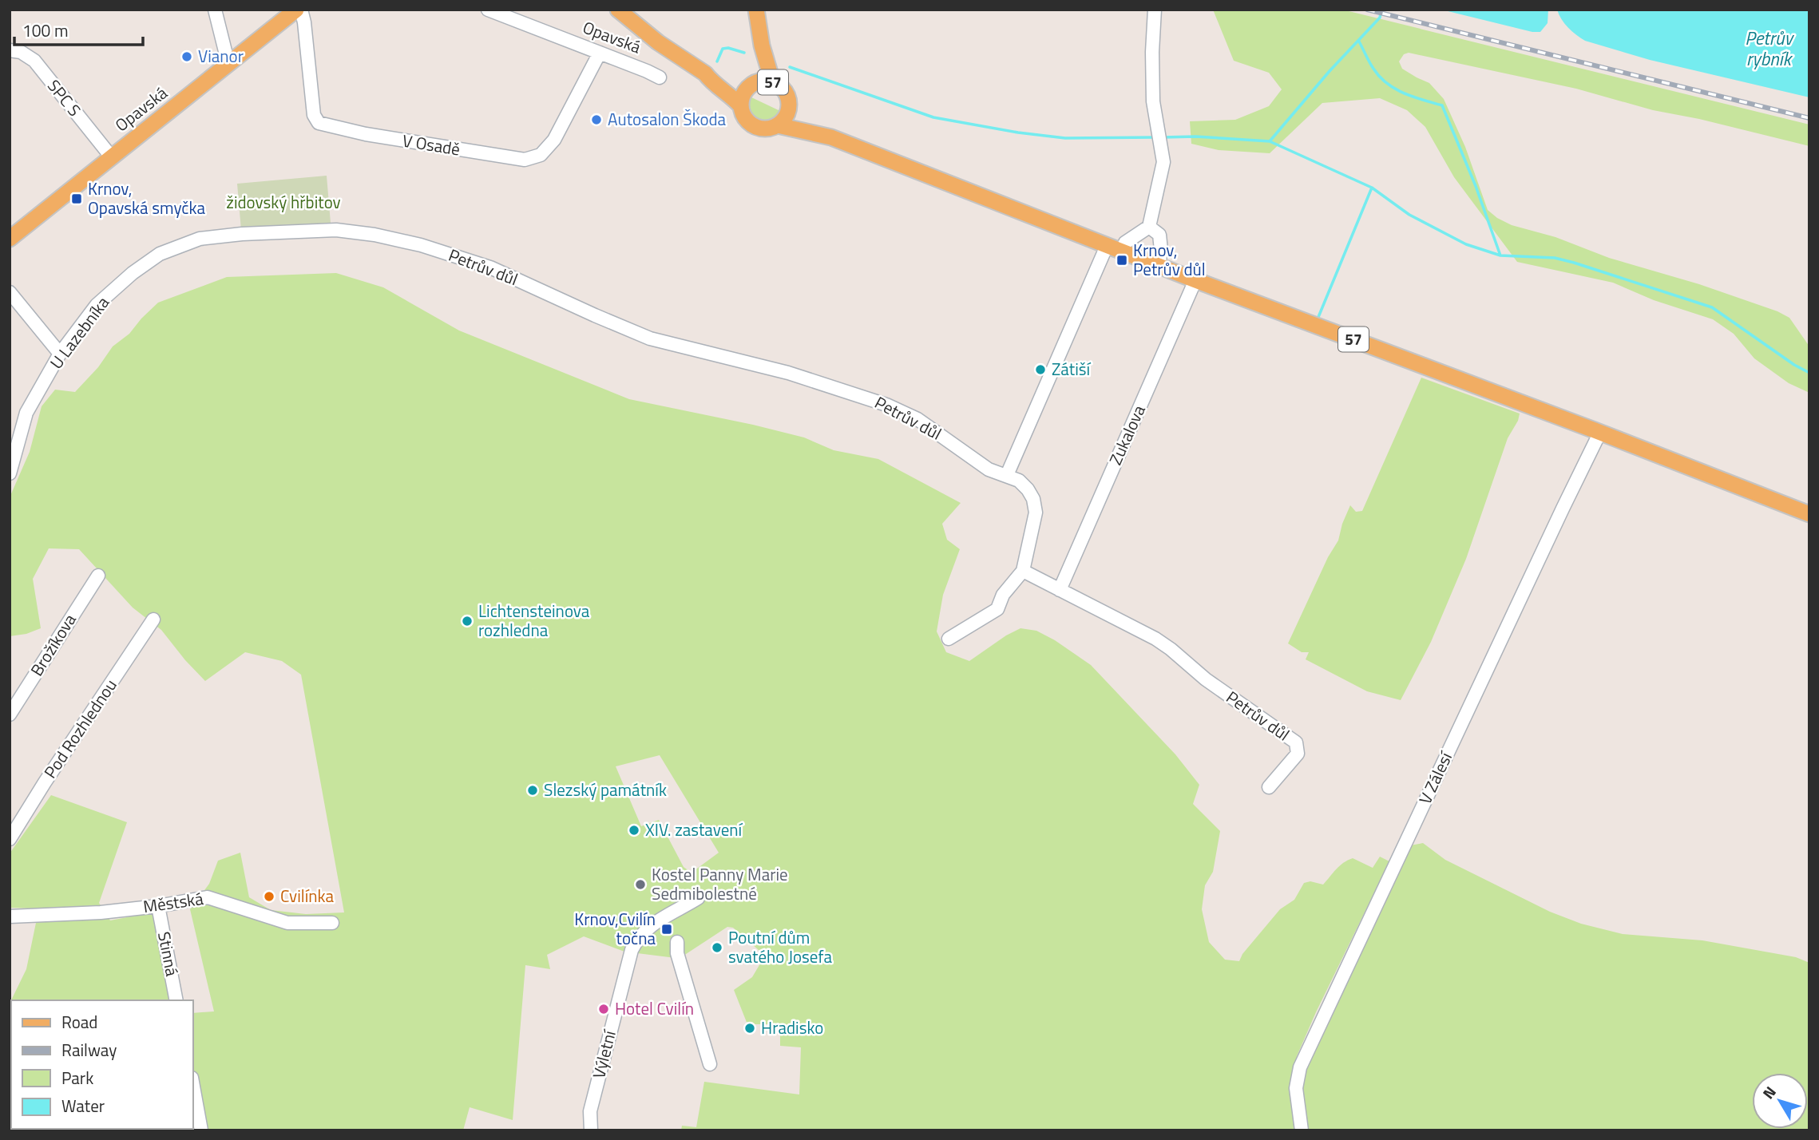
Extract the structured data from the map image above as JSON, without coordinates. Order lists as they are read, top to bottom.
{
  "streets": {
    "main road": ["Opavská", "57"],
    "street": [
      "SPC S",
      "V Osadě",
      "Petrův důl",
      "U Lazebníka",
      "Zukalova",
      "Brožíkova",
      "Pod Rozhlednou",
      "V Zálesí",
      "Městská",
      "Stinná",
      "Výletní"
    ]
  },
  "crossings": [
    ["Opavská", "SPC S"],
    ["Opavská", "V Osadě"],
    ["57", "Zukalova"],
    ["57", "V Zálesí"],
    ["Petrův důl", "U Lazebníka"],
    ["Petrův důl", "Zukalova"],
    ["Městská", "Stinná"]
  ],
  "water": ["Petrův rybník"],
  "parks": ["židovský hřbitov"],
  "places": {
    "other": [
      "Vianor",
      "Autosalon Škoda",
      "Zátiší",
      "Lichtensteinova rozhledna",
      "Slezský památník",
      "XIV. zastavení",
      "Kostel Panny Marie Sedmibolestné",
      "Cvilínka",
      "Poutní dům svatého Josefa",
      "Hotel Cvilín",
      "Hradisko"
    ],
    "transit": ["Krnov, Opavská smyčka", "Krnov, Petrův důl", "Krnov,Cvilín točna"]
  },
  "legend": [
    "Road",
    "Railway",
    "Park",
    "Water"
  ],
  "scale_bar": "100 m",
  "north": "top left"
}
